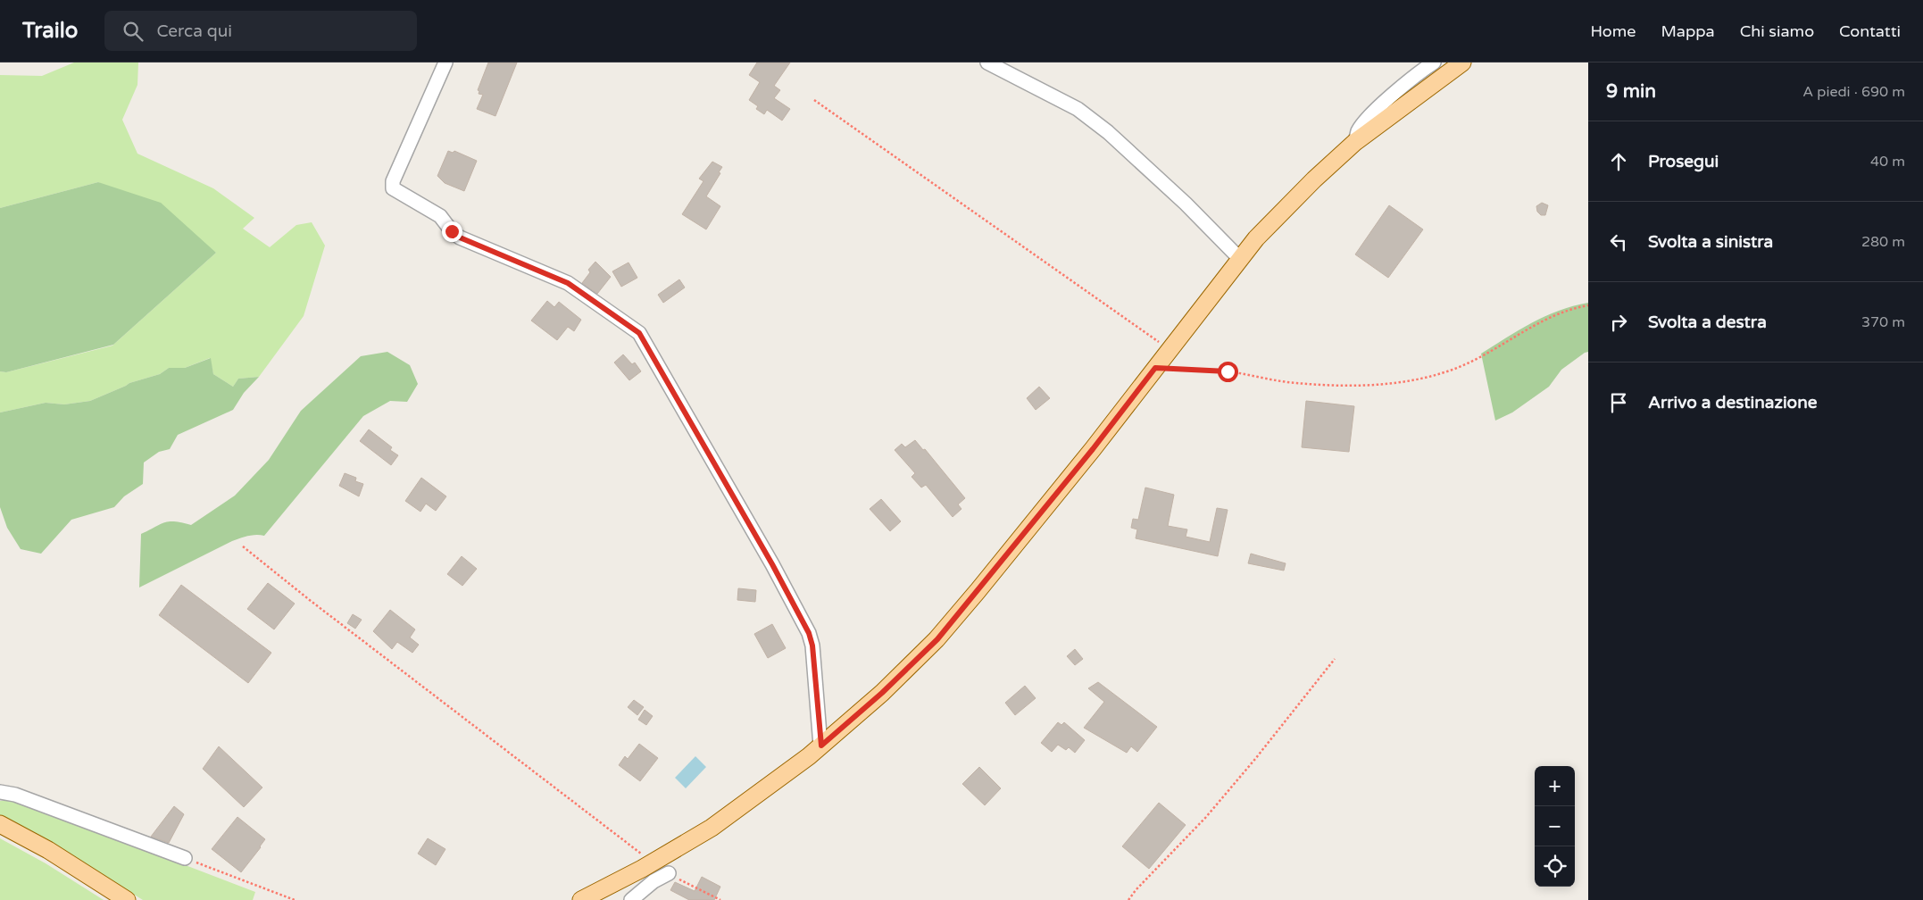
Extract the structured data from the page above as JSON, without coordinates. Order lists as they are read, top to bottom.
{
  "page": {
    "header": "Trailo",
    "search": "Cerca qui",
    "nav": [
      "Home",
      "Mappa",
      "Chi siamo",
      "Contatti"
    ],
    "heading": ["9 min", "A piedi · 690 m"],
    "list": [
      ["Prosegui", "40 m"],
      ["Svolta a sinistra", "280 m"],
      ["Svolta a destra", "370 m"],
      "Arrivo a destinazione"
    ],
    "map_buttons": ["+", "−"]
  }
}
